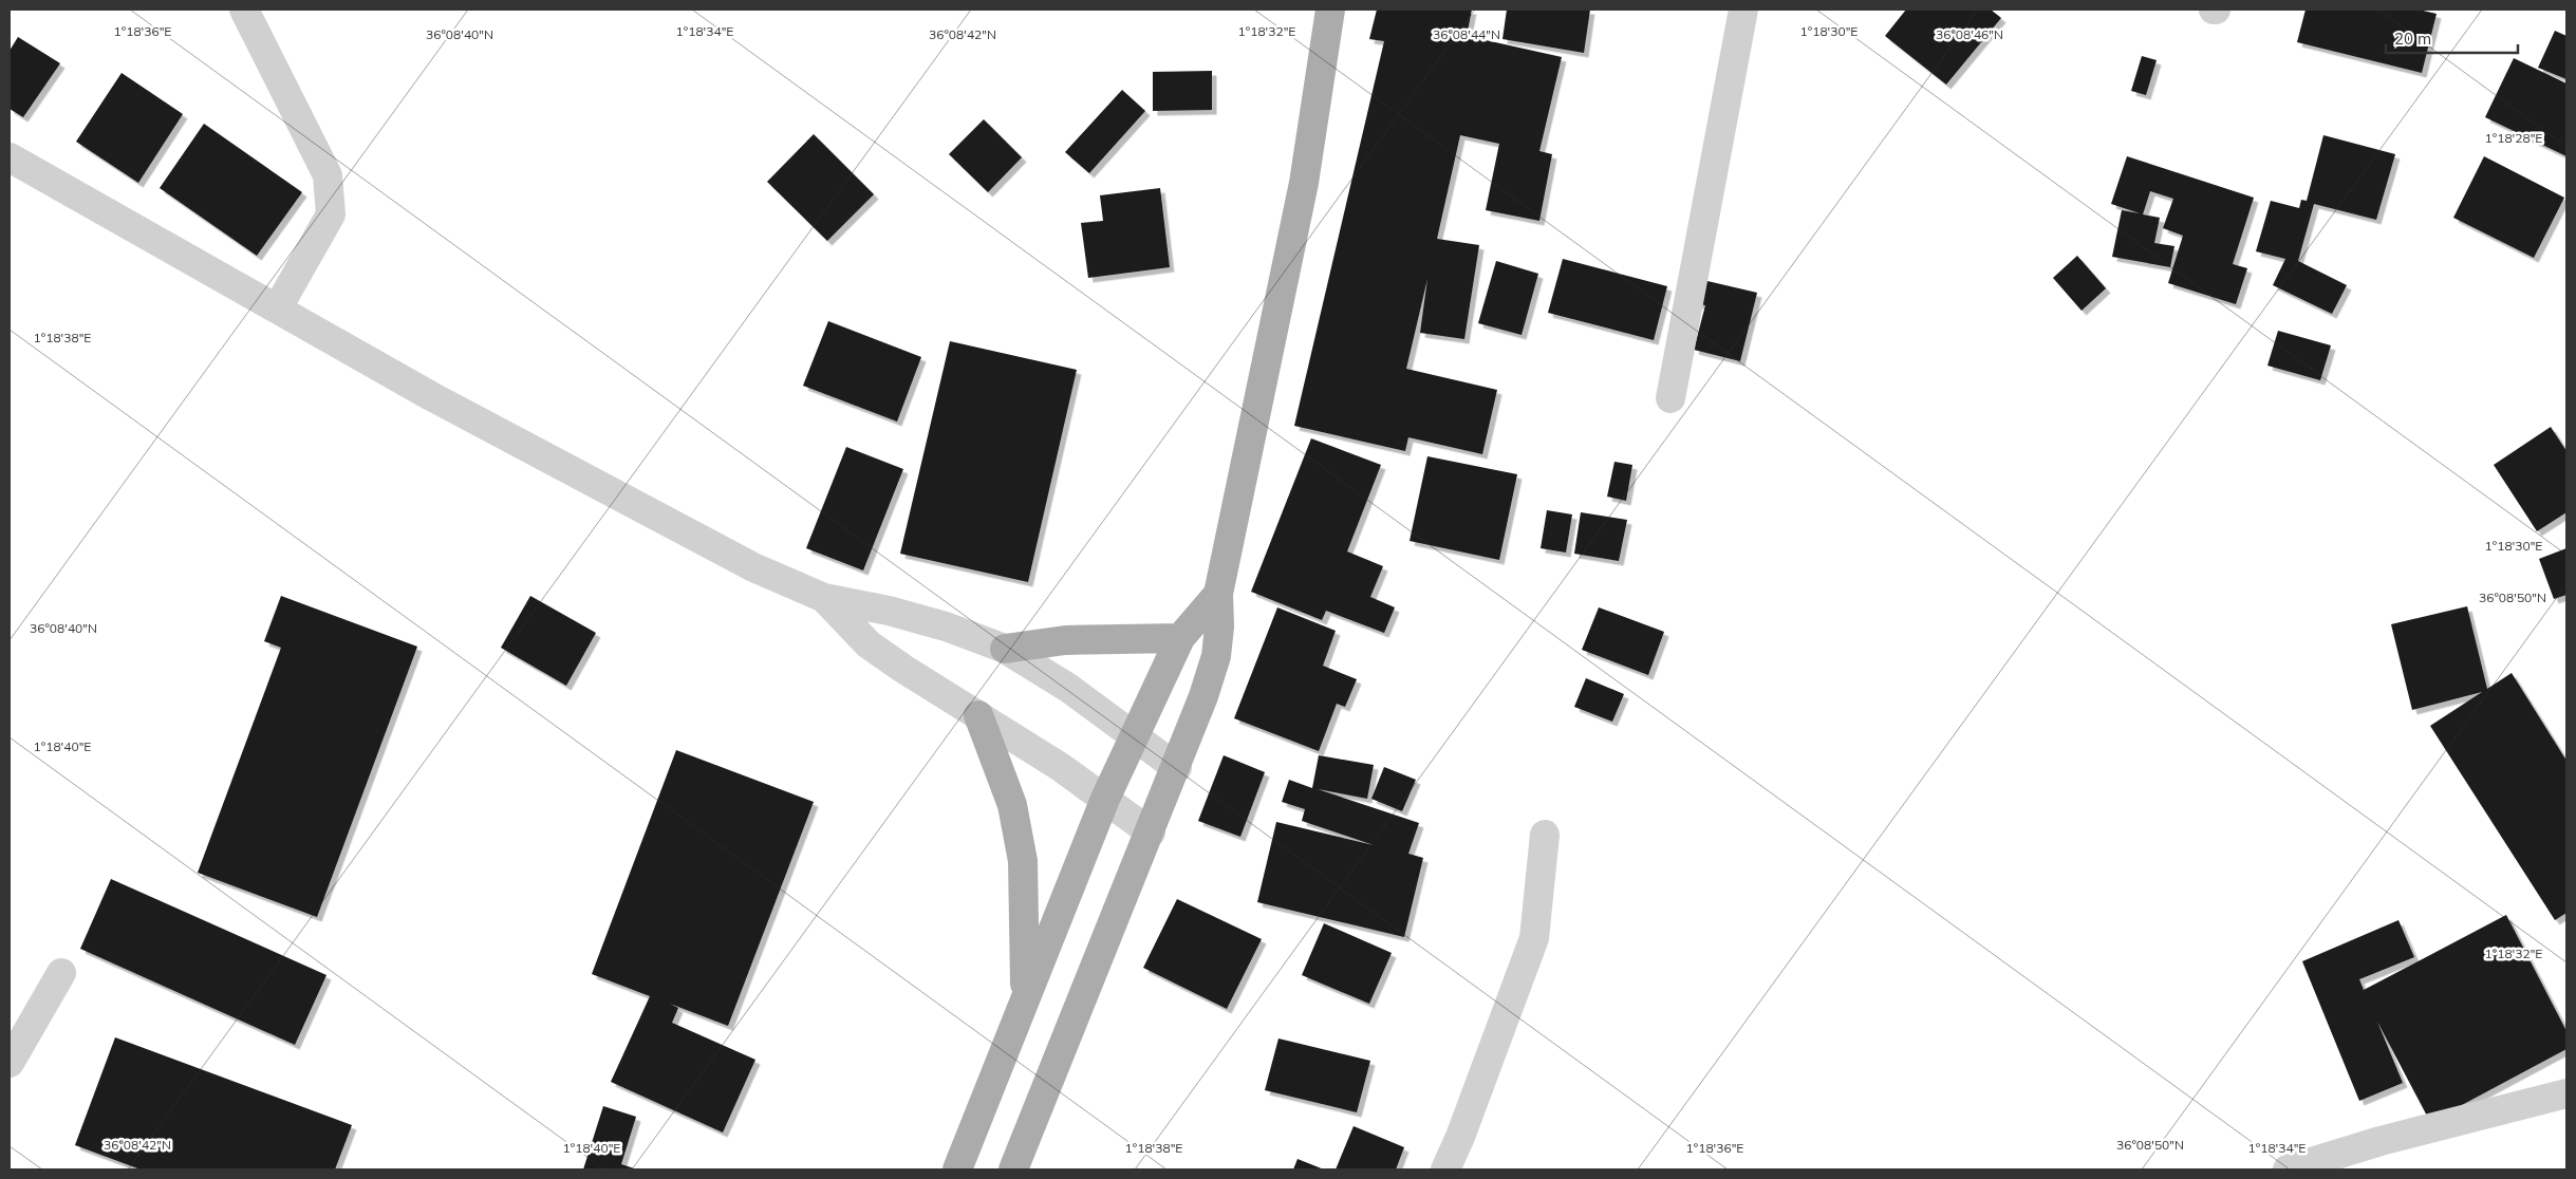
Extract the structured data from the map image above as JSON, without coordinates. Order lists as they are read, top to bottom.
{
  "scale_bar": "20 m",
  "coordinates": [
    "1°18'36\"E",
    "1°18'34\"E",
    "1°18'32\"E",
    "1°18'30\"E",
    "36°08'40\"N",
    "36°08'42\"N",
    "36°08'44\"N",
    "36°08'46\"N",
    "1°18'28\"E",
    "1°18'38\"E",
    "36°08'50\"N",
    "1°18'40\"E"
  ]
}
